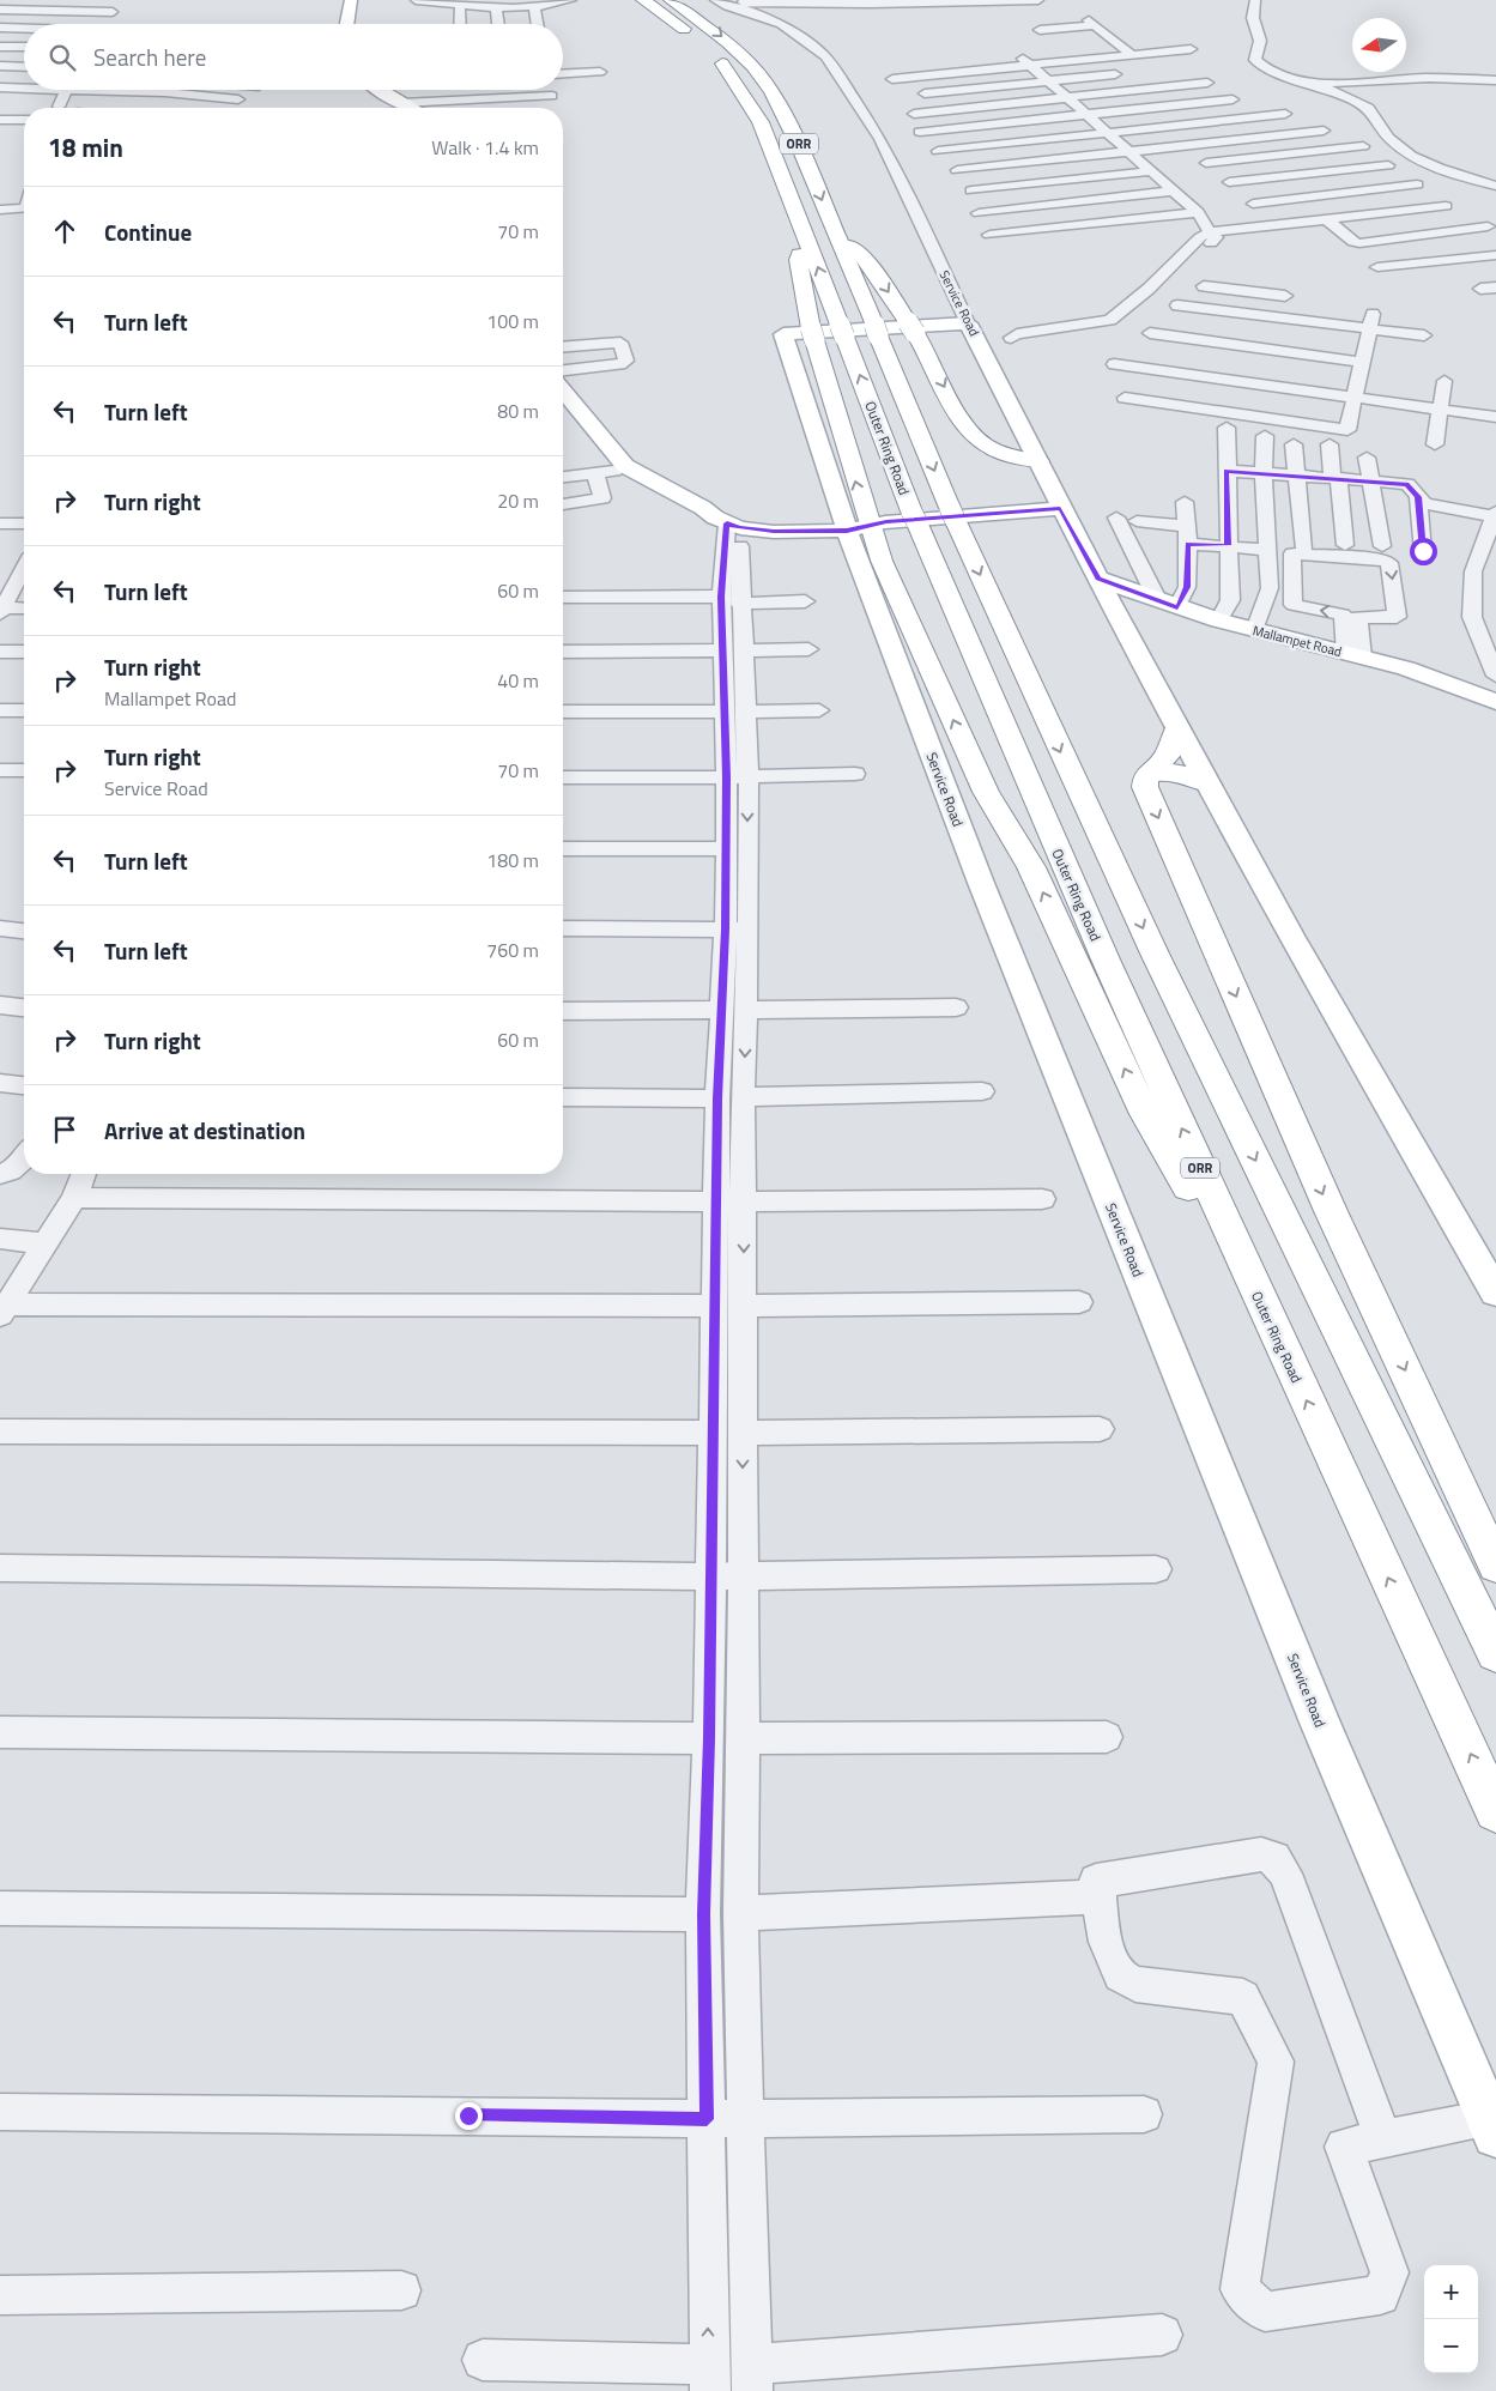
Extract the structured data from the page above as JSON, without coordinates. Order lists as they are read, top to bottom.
{
  "streets": {
    "highway": ["ORR", "Outer Ring Road"],
    "main road": ["Service Road", "Mallampet Road"]
  },
  "crossings": [
    ["Service Road", "Mallampet Road"]
  ],
  "north": "left",
  "page": {
    "search": "Search here",
    "heading": ["18 min", "Walk · 1.4 km"],
    "list": [
      ["Continue", "70 m"],
      ["Turn left", "100 m"],
      ["Turn left", "80 m"],
      ["Turn right", "20 m"],
      ["Turn left", "60 m"],
      ["Turn right", "Mallampet Road", "40 m"],
      ["Turn right", "Service Road", "70 m"],
      ["Turn left", "180 m"],
      ["Turn left", "760 m"],
      ["Turn right", "60 m"],
      "Arrive at destination"
    ],
    "map_buttons": ["+", "−"]
  }
}
